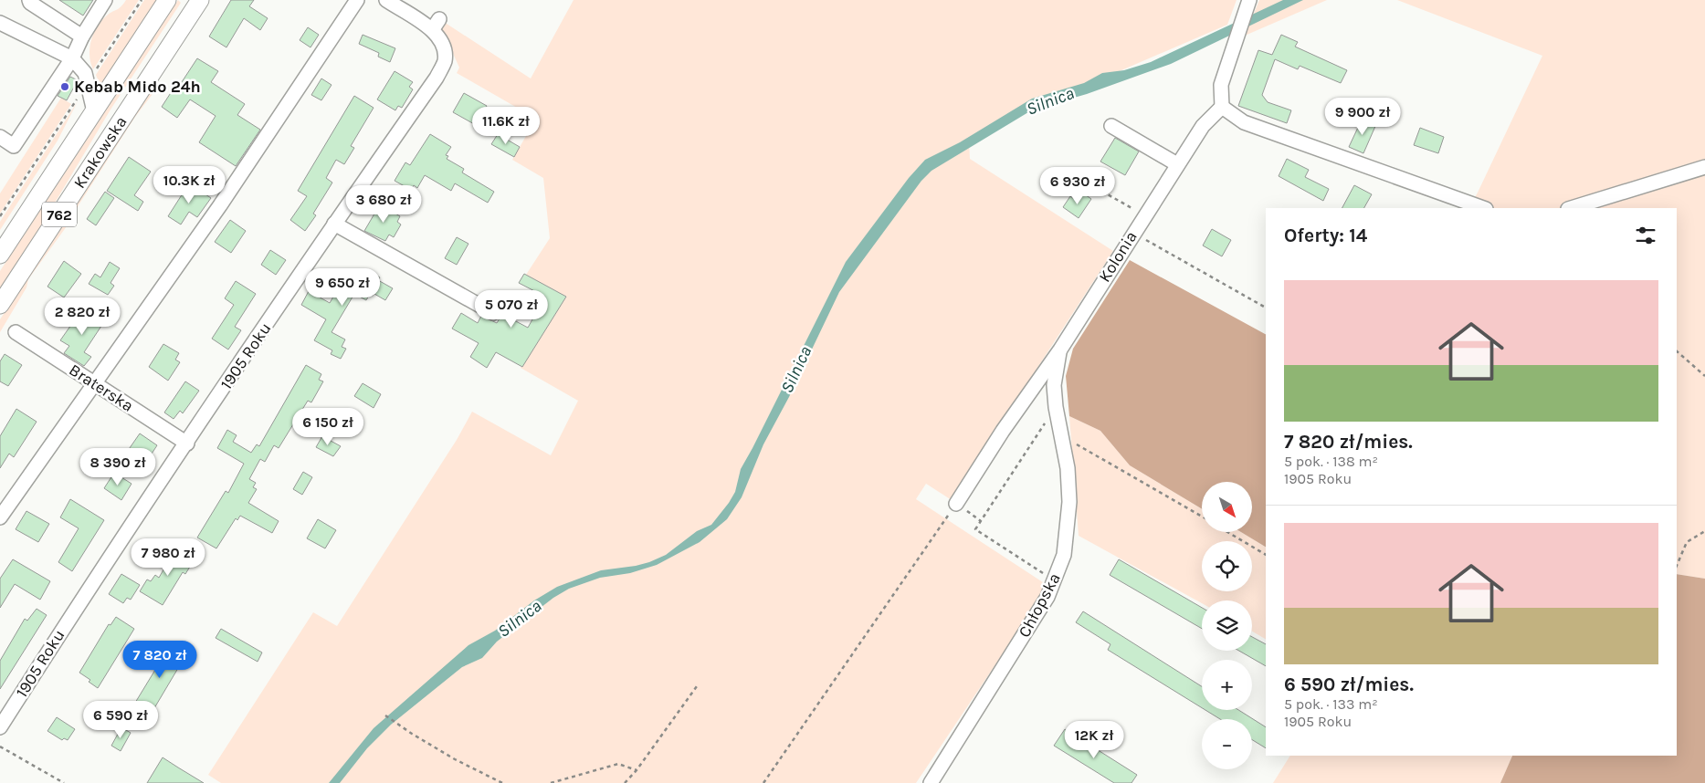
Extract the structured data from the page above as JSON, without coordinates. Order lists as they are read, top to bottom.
{
  "streets": {
    "main road": ["Krakowska", "762"],
    "street": [
      "Kolonia",
      "1905 Roku",
      "Braterska",
      "Chłopska"
    ]
  },
  "crossings": [
    ["Kolonia", "Chłopska"],
    ["1905 Roku", "Braterska"]
  ],
  "water": ["Silnica"],
  "places": ["Kebab Mido 24h"],
  "north": "bottom right",
  "page": {
    "price": [
      "9 900 zł",
      "11.6K zł",
      "10.3K zł",
      "6 930 zł",
      "3 680 zł",
      "9 650 zł",
      "5 070 zł",
      "2 820 zł",
      "6 150 zł",
      "8 390 zł",
      "7 980 zł",
      "7 820 zł",
      "6 590 zł",
      "12K zł"
    ],
    "heading": "Oferty: 14",
    "list": [
      {
        "name": "7 820 zł/mies.",
        "note": "5 pok. · 138 m² · 1905 Roku"
      },
      {
        "name": "6 590 zł/mies.",
        "note": "5 pok. · 133 m² · 1905 Roku"
      }
    ],
    "map_buttons": ["+", "−"]
  }
}
